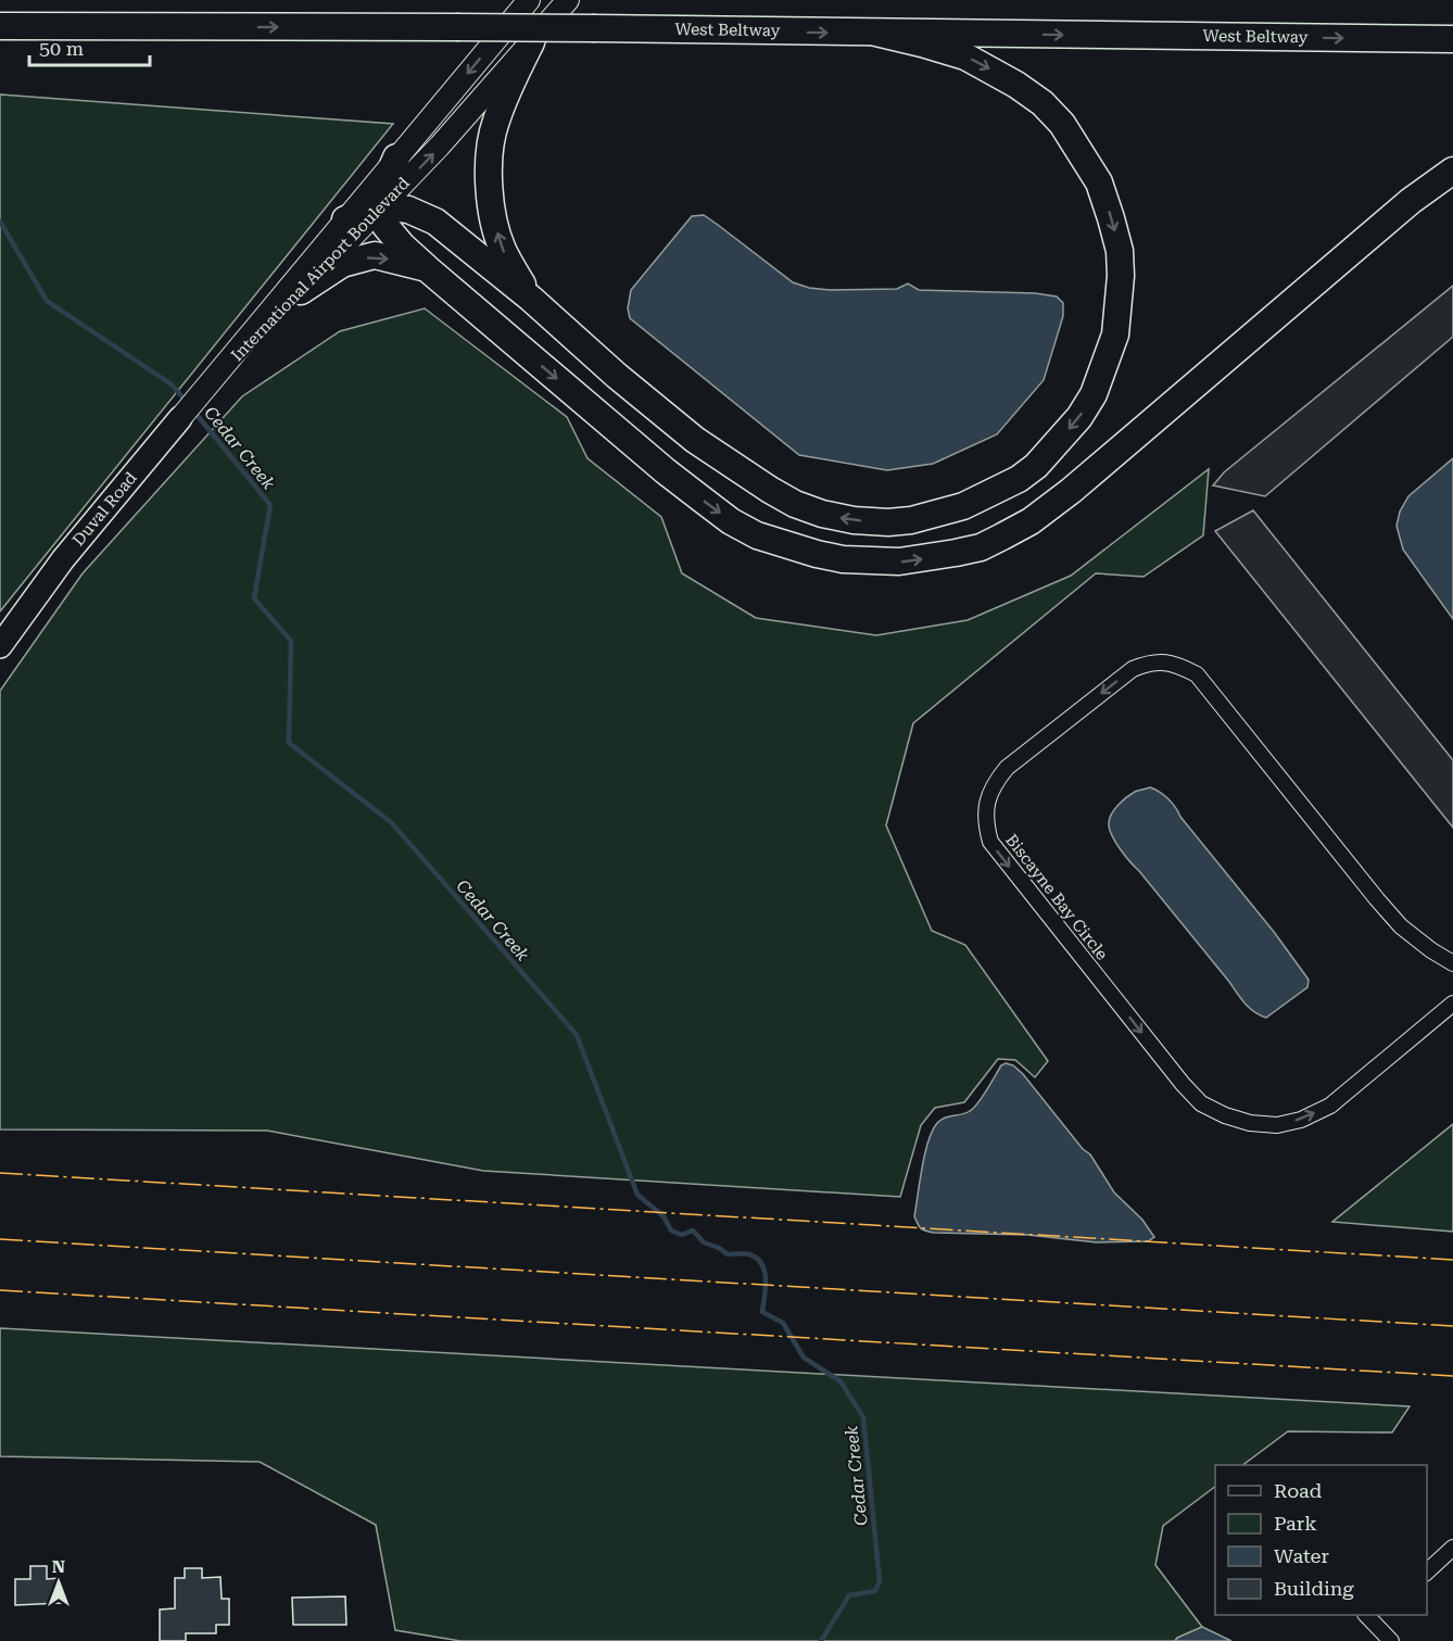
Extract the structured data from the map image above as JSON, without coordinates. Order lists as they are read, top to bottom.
{
  "streets": {
    "highway": ["West Beltway"],
    "main road": ["International Airport Boulevard", "Duval Road"],
    "street": ["Biscayne Bay Circle"]
  },
  "crossings": [
    ["International Airport Boulevard", "Duval Road"]
  ],
  "one_way": ["West Beltway"],
  "water": ["Cedar Creek"],
  "legend": [
    "Road",
    "Park",
    "Water",
    "Building"
  ],
  "scale_bar": "50 m",
  "north": "top"
}
